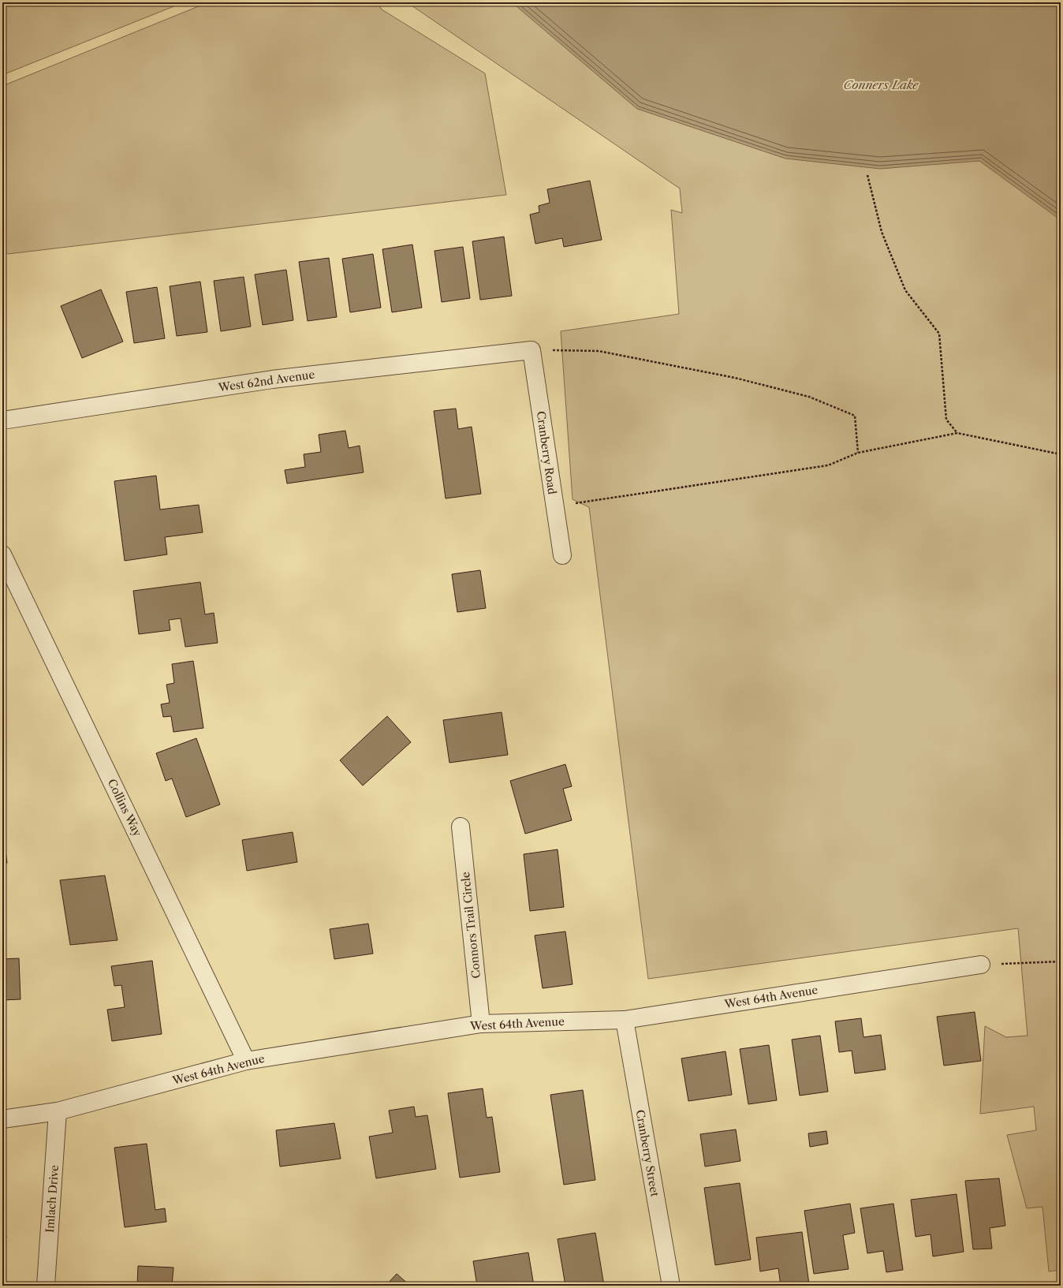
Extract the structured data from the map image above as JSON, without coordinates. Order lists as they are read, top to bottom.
{
  "streets": {
    "street": [
      "West 62nd Avenue",
      "Cranberry Road",
      "Collins Way",
      "Connors Trail Circle",
      "West 64th Avenue",
      "Cranberry Street",
      "Imlach Drive"
    ]
  },
  "crossings": [
    ["West 62nd Avenue", "Cranberry Road"],
    ["Collins Way", "West 64th Avenue"],
    ["Connors Trail Circle", "West 64th Avenue"],
    ["West 64th Avenue", "Cranberry Street"],
    ["West 64th Avenue", "Imlach Drive"]
  ],
  "water": ["Conners Lake"]
}
